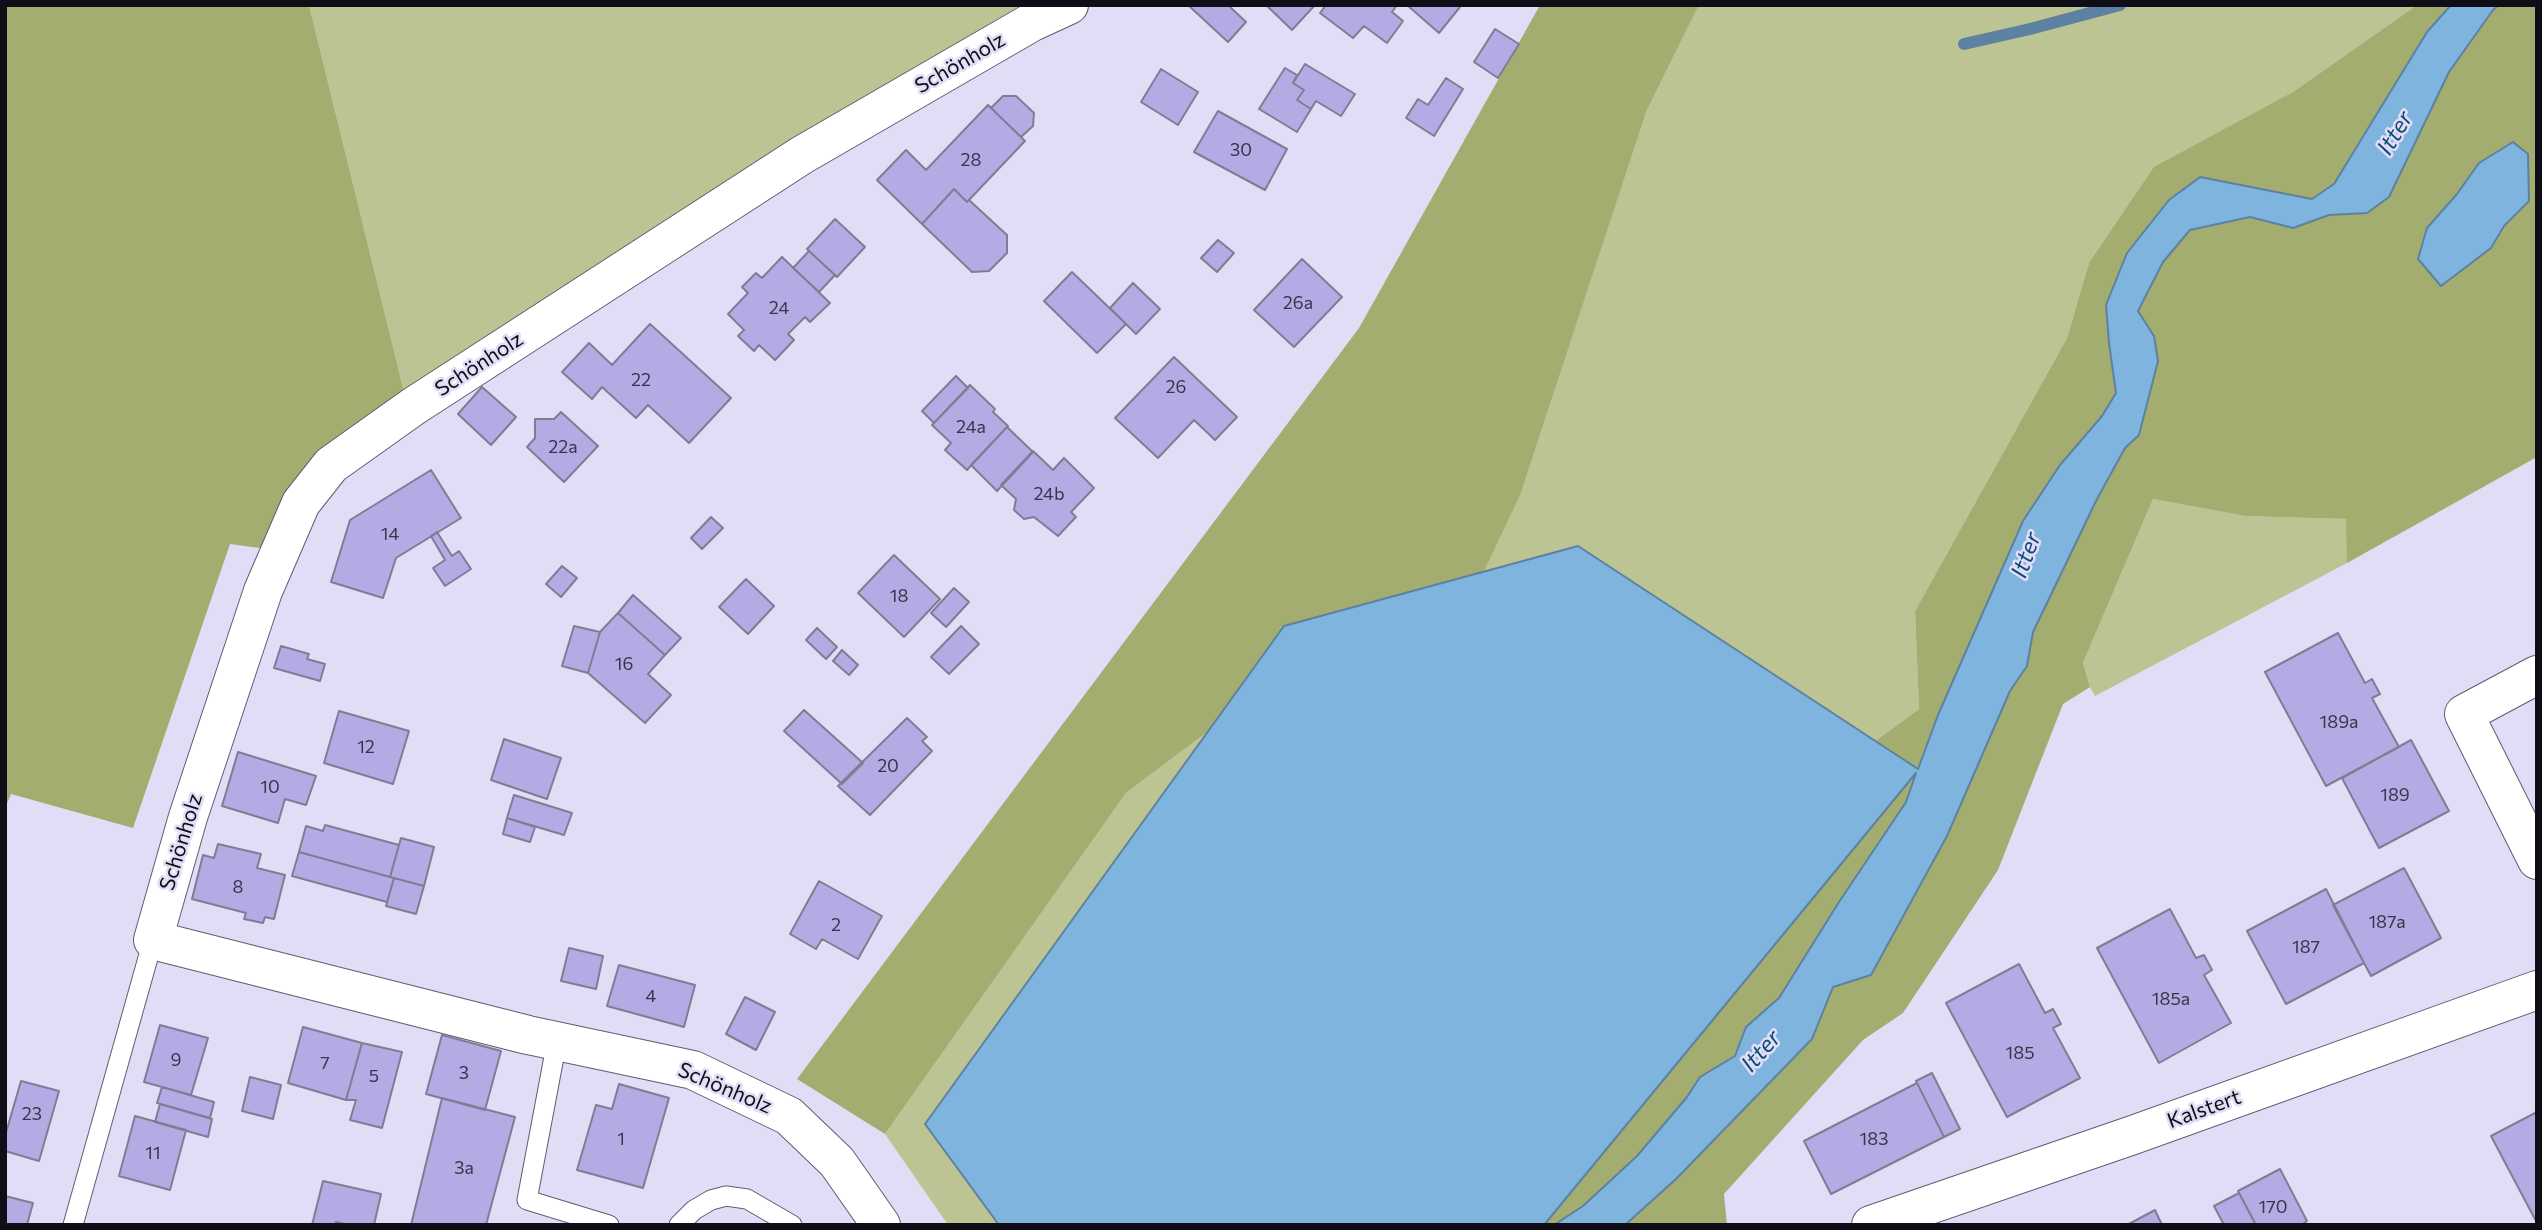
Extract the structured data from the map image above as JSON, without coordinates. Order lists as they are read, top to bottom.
{
  "streets": {
    "street": ["Schönholz", "Kalstert"]
  },
  "water": ["Itter"],
  "house_numbers": [
    "30",
    "28",
    "26a",
    "24",
    "22",
    "26",
    "24a",
    "22a",
    "24b",
    "14",
    "18",
    "16",
    "189a",
    "12",
    "20",
    "10",
    "189",
    "8",
    "187a",
    "2",
    "187",
    "4",
    "185a",
    "185",
    "9",
    "7",
    "3",
    "5",
    "23",
    "1",
    "183",
    "11",
    "3a",
    "170"
  ]
}
